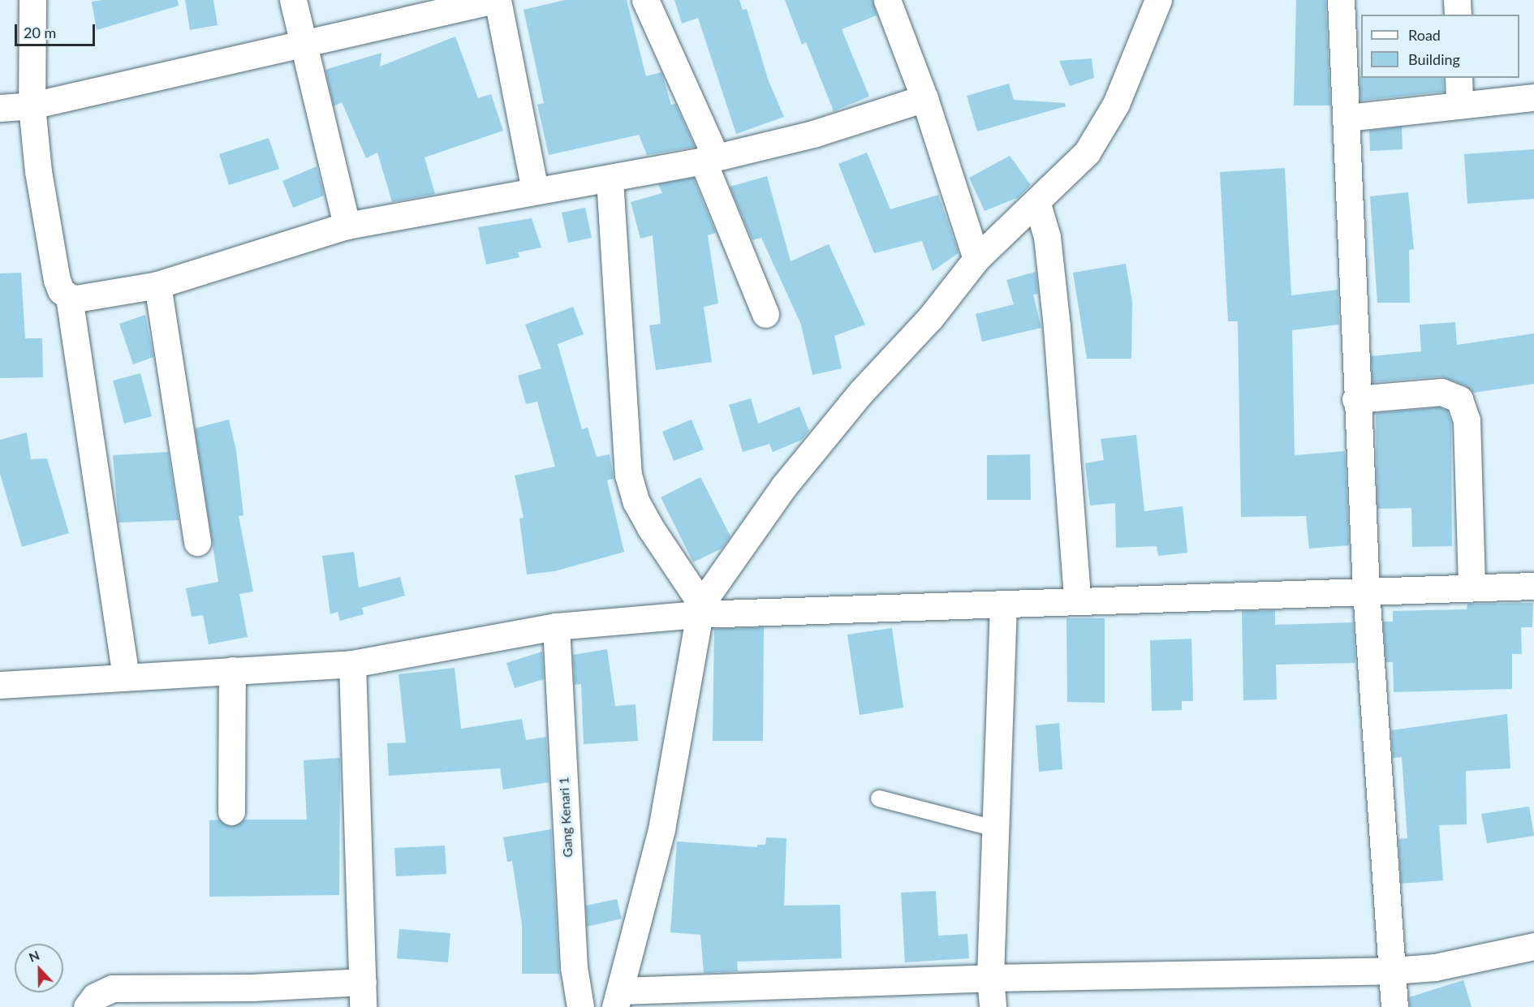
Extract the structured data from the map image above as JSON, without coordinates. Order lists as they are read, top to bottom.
{
  "streets": {
    "street": ["Gang Kenari 1"]
  },
  "legend": ["Road", "Building"],
  "scale_bar": "20 m",
  "north": "top"
}
